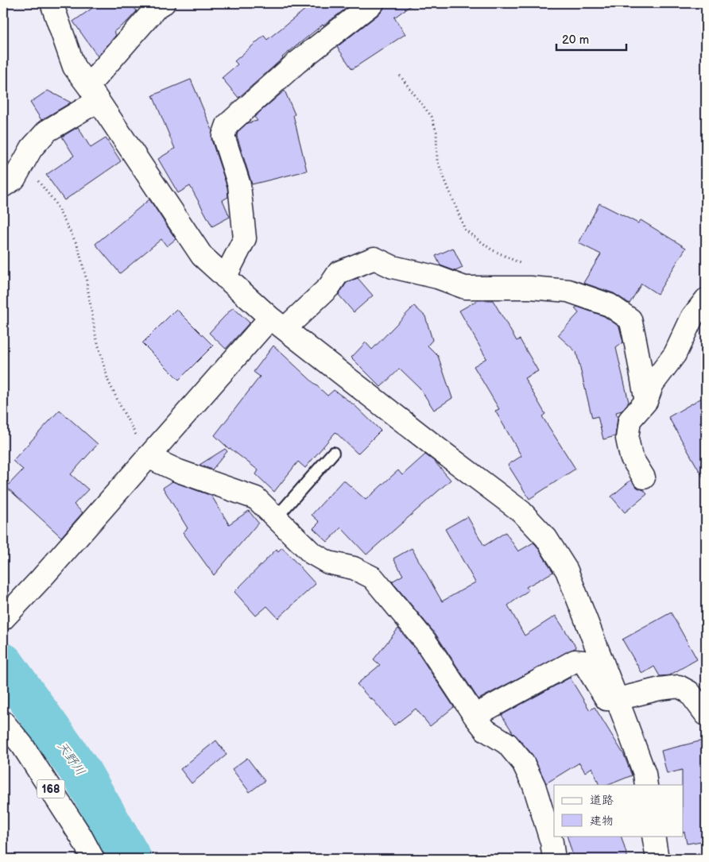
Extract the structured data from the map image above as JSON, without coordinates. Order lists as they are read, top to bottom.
{
  "streets": {
    "main road": ["168"]
  },
  "water": ["天野川"],
  "legend": ["道路", "建物"],
  "scale_bar": "20 m"
}
